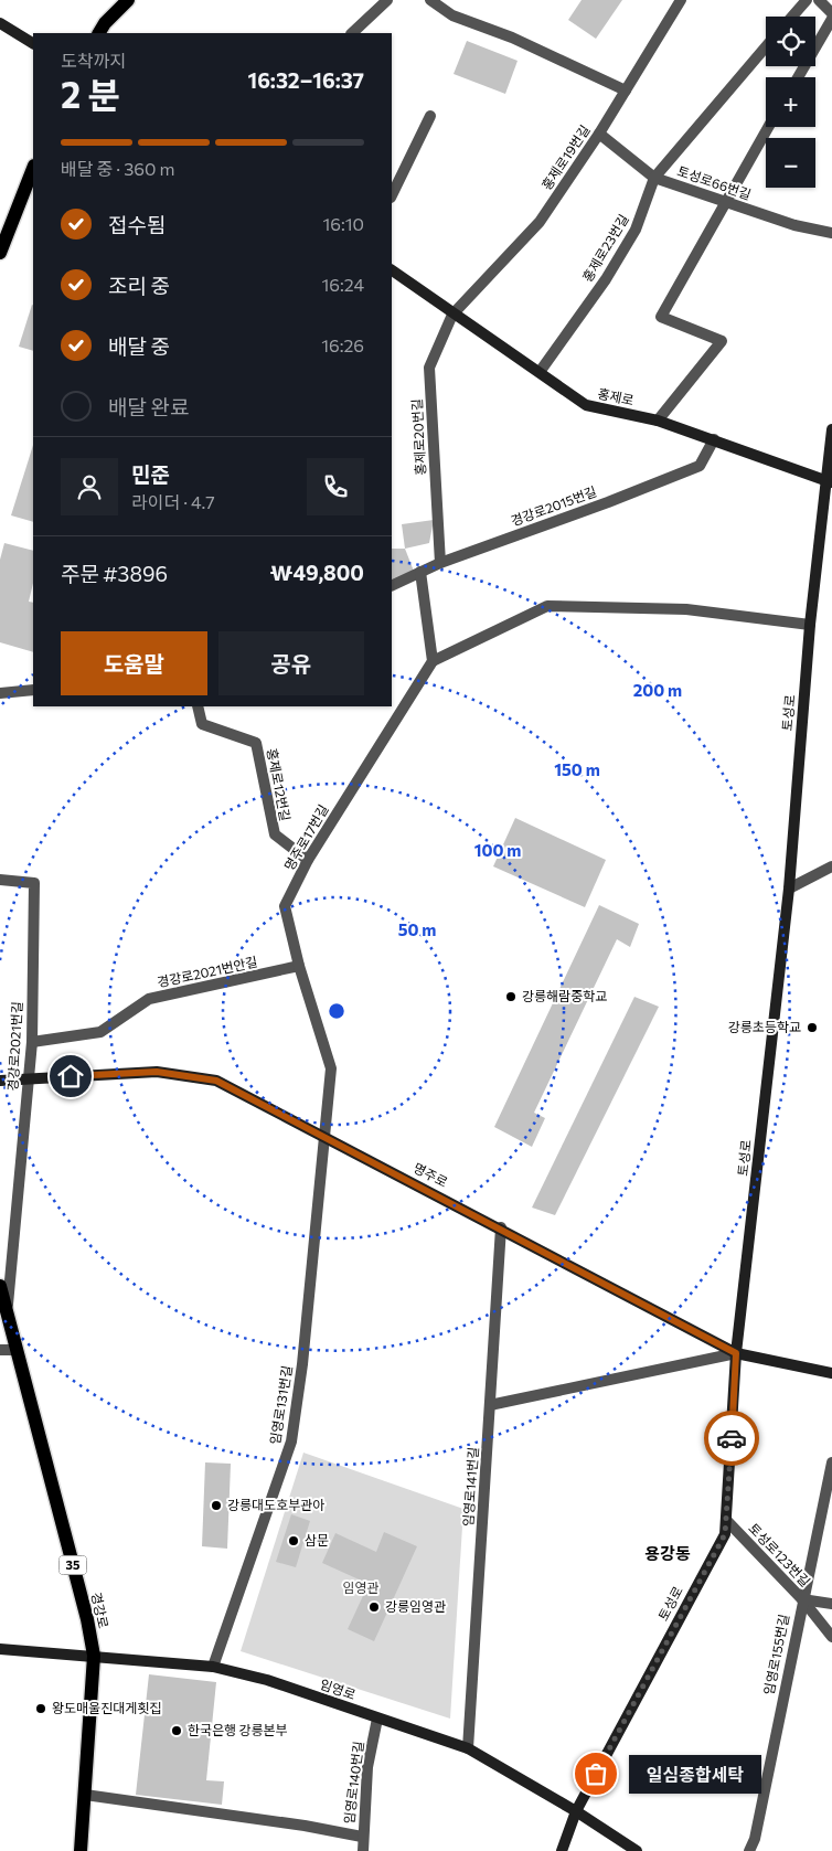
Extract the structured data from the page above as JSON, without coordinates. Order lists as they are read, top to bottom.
{
  "streets": {
    "main road": ["35", "경강로"],
    "street": [
      "홍제로19번길",
      "토성로66번길",
      "홍제로23번길",
      "홍제로",
      "홍제로20번길",
      "경강로2015번길",
      "토성로",
      "홍제로12번길",
      "명주로17번길",
      "경강로2021번안길",
      "경강로2021번길",
      "명주로",
      "임영로131번길",
      "임영로141번길",
      "토성로123번길",
      "임영로155번길",
      "임영로",
      "임영로140번길"
    ]
  },
  "crossings": [
    ["홍제로19번길", "토성로66번길"],
    ["홍제로19번길", "홍제로"],
    ["홍제로19번길", "홍제로20번길"],
    ["토성로66번길", "홍제로23번길"],
    ["홍제로23번길", "홍제로"],
    ["홍제로", "홍제로20번길"],
    ["홍제로", "경강로2015번길"],
    ["홍제로", "토성로"],
    ["홍제로20번길", "경강로2015번길"],
    ["토성로", "명주로"],
    ["토성로", "토성로123번길"],
    ["토성로", "임영로"],
    ["홍제로12번길", "명주로17번길"],
    ["명주로17번길", "경강로2021번안길"],
    ["명주로17번길", "명주로"],
    ["명주로17번길", "임영로131번길"],
    ["경강로2021번안길", "경강로2021번길"],
    ["경강로2021번길", "명주로"],
    ["경강로2021번길", "경강로"],
    ["명주로", "임영로131번길"],
    ["명주로", "임영로141번길"],
    ["임영로131번길", "임영로"],
    ["임영로141번길", "임영로"],
    ["토성로123번길", "임영로155번길"],
    ["경강로", "임영로"],
    ["임영로", "임영로140번길"]
  ],
  "districts": ["용강동"],
  "parks": ["임영관"],
  "places": [
    "강릉해람중학교",
    "강릉초등학교",
    "강릉대도호부관아",
    "삼문",
    "강릉임영관",
    "왕도매울진대게횟집",
    "한국은행 강릉본부",
    "일심종합세탁"
  ],
  "page": {
    "map_buttons": ["+", "−"],
    "heading": ["2 분", "도착까지", "16:32–16:37"],
    "panel": [
      "민준",
      "라이더 · 4.7",
      "주문 #3896",
      "₩49,800"
    ],
    "bar": "배달 중 · 360 m",
    "list": [
      ["접수됨", "16:10"],
      ["조리 중", "16:24"],
      ["배달 중", "16:26"],
      "배달 완료"
    ],
    "buttons": ["도움말", "공유"],
    "bubble": "일심종합세탁"
  },
  "rings": [
    "200 m",
    "150 m",
    "100 m",
    "50 m"
  ]
}
